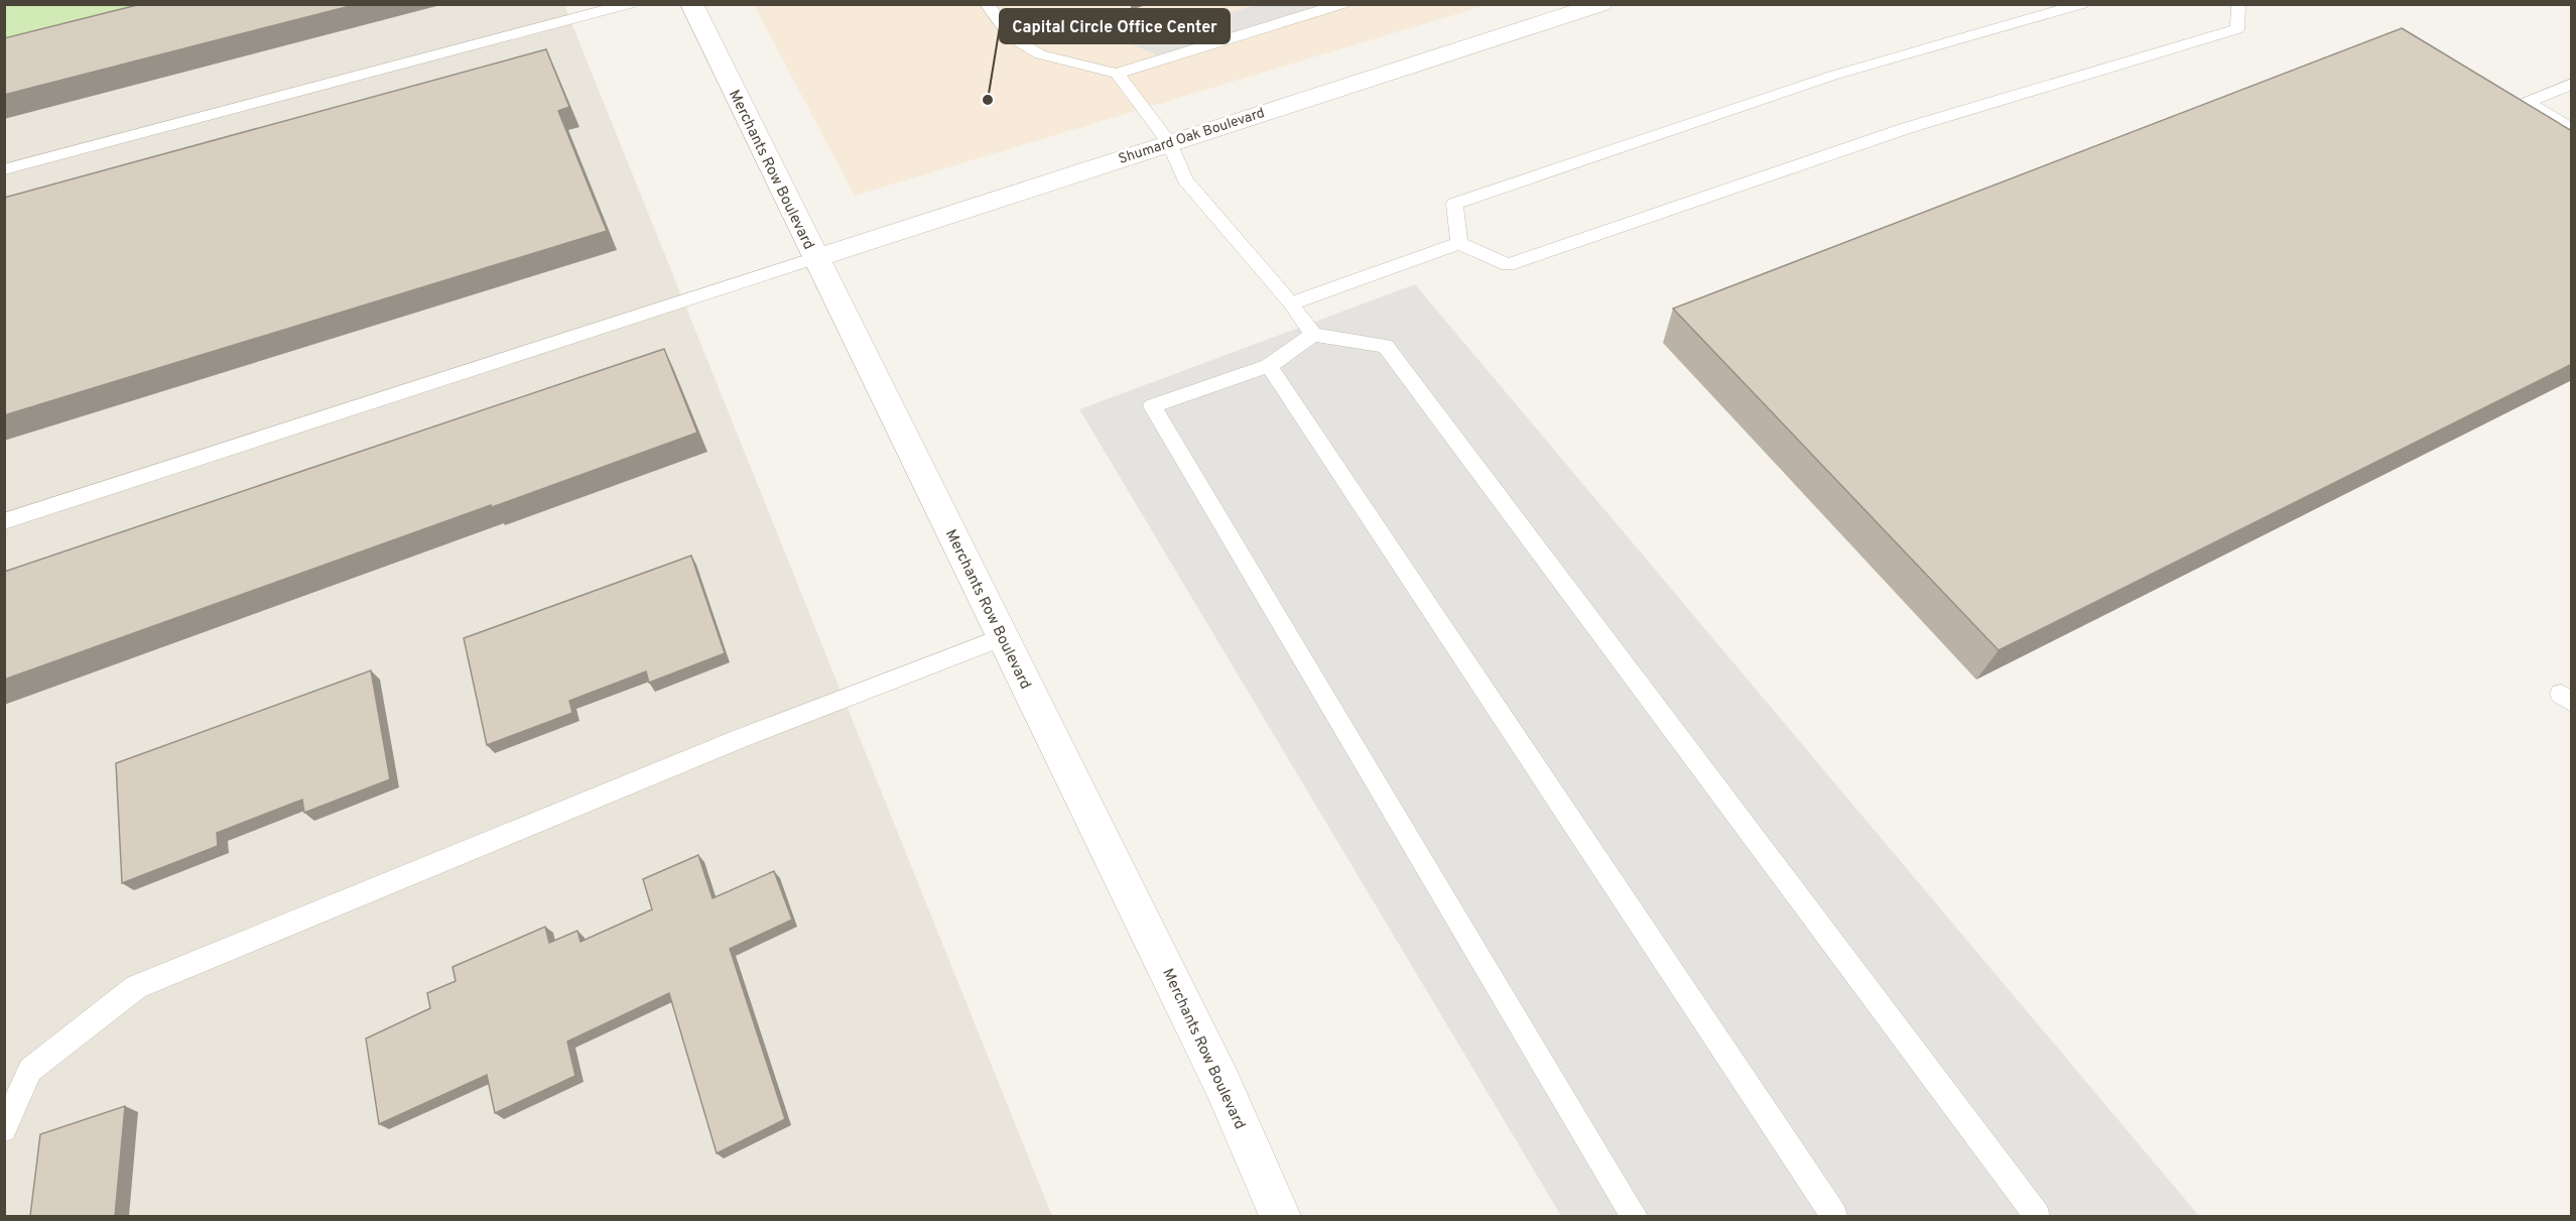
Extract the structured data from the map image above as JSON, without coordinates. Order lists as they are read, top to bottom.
{
  "streets": {
    "street": ["Shumard Oak Boulevard", "Merchants Row Boulevard"]
  },
  "crossings": [
    ["Shumard Oak Boulevard", "Merchants Row Boulevard"]
  ],
  "places": ["Capital Circle Office Center"]
}
